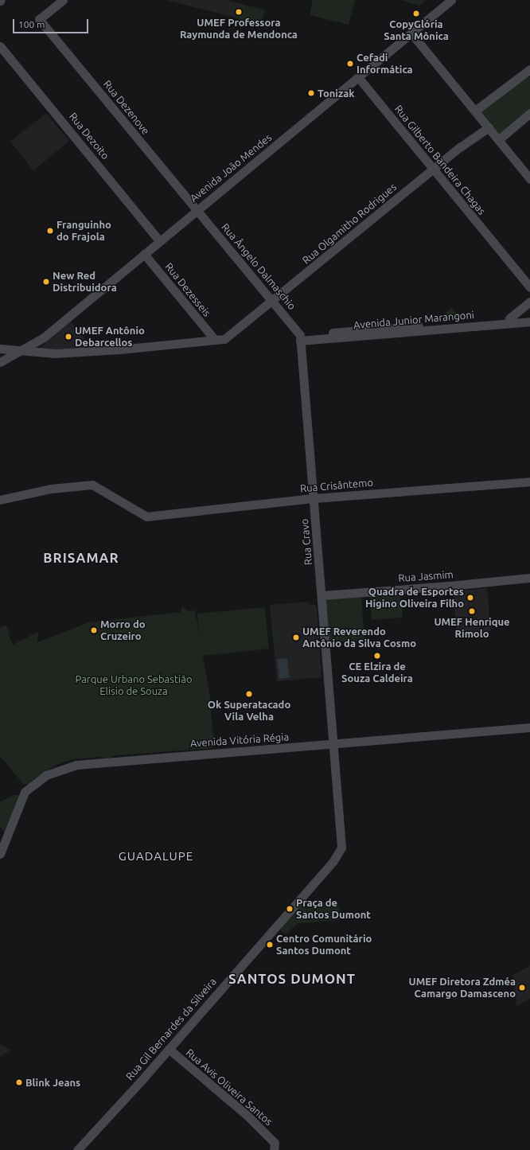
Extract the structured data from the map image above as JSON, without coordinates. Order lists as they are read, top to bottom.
{
  "streets": {
    "street": [
      "Rua Dezenove",
      "Rua Dezoito",
      "Rua Gilberto Bandeira Chagas",
      "Avenida João Mendes",
      "Rua Olgamitho Rodrigues",
      "Rua Ângelo Dalmaschio",
      "Rua Dezesseis",
      "Avenida Junior Marangoni",
      "Rua Crisântemo",
      "Rua Cravo",
      "Rua Jasmim",
      "Avenida Vitória Régia",
      "Rua Gil Bernardes da Silveira",
      "Rua Avis Oliveira Santos"
    ]
  },
  "crossings": [
    ["Rua Dezenove", "Avenida João Mendes"],
    ["Rua Dezenove", "Rua Ângelo Dalmaschio"],
    ["Rua Dezoito", "Avenida João Mendes"],
    ["Rua Gilberto Bandeira Chagas", "Avenida João Mendes"],
    ["Rua Gilberto Bandeira Chagas", "Rua Olgamitho Rodrigues"],
    ["Avenida João Mendes", "Rua Ângelo Dalmaschio"],
    ["Avenida João Mendes", "Rua Dezesseis"],
    ["Rua Olgamitho Rodrigues", "Rua Ângelo Dalmaschio"],
    ["Rua Olgamitho Rodrigues", "Rua Dezesseis"],
    ["Rua Ângelo Dalmaschio", "Avenida Junior Marangoni"],
    ["Rua Ângelo Dalmaschio", "Rua Cravo"],
    ["Avenida Junior Marangoni", "Rua Cravo"],
    ["Rua Crisântemo", "Rua Cravo"],
    ["Rua Cravo", "Rua Jasmim"],
    ["Rua Cravo", "Avenida Vitória Régia"],
    ["Rua Cravo", "Rua Gil Bernardes da Silveira"],
    ["Rua Gil Bernardes da Silveira", "Rua Avis Oliveira Santos"]
  ],
  "districts": ["BRISAMAR", "GUADALUPE", "SANTOS DUMONT"],
  "parks": ["Parque Urbano Sebastião Elisio de Souza"],
  "places": [
    "UMEF Professora Raymunda de Mendonca",
    "CopyGlória Santa Mônica",
    "Cefadi Informática",
    "Tonizak",
    "Franguinho do Frajola",
    "New Red Distribuidora",
    "UMEF Antônio Debarcellos",
    "Quadra de Esportes Higino Oliveira Filho",
    "UMEF Henrique Rimolo",
    "Morro do Cruzeiro",
    "UMEF Reverendo Antônio da Silva Cosmo",
    "CE Elzira de Souza Caldeira",
    "Ok Superatacado Vila Velha",
    "Praça de Santos Dumont",
    "Centro Comunitário Santos Dumont",
    "UMEF Diretora Zdméa Camargo Damasceno",
    "Blink Jeans"
  ],
  "scale_bar": "100 m"
}
